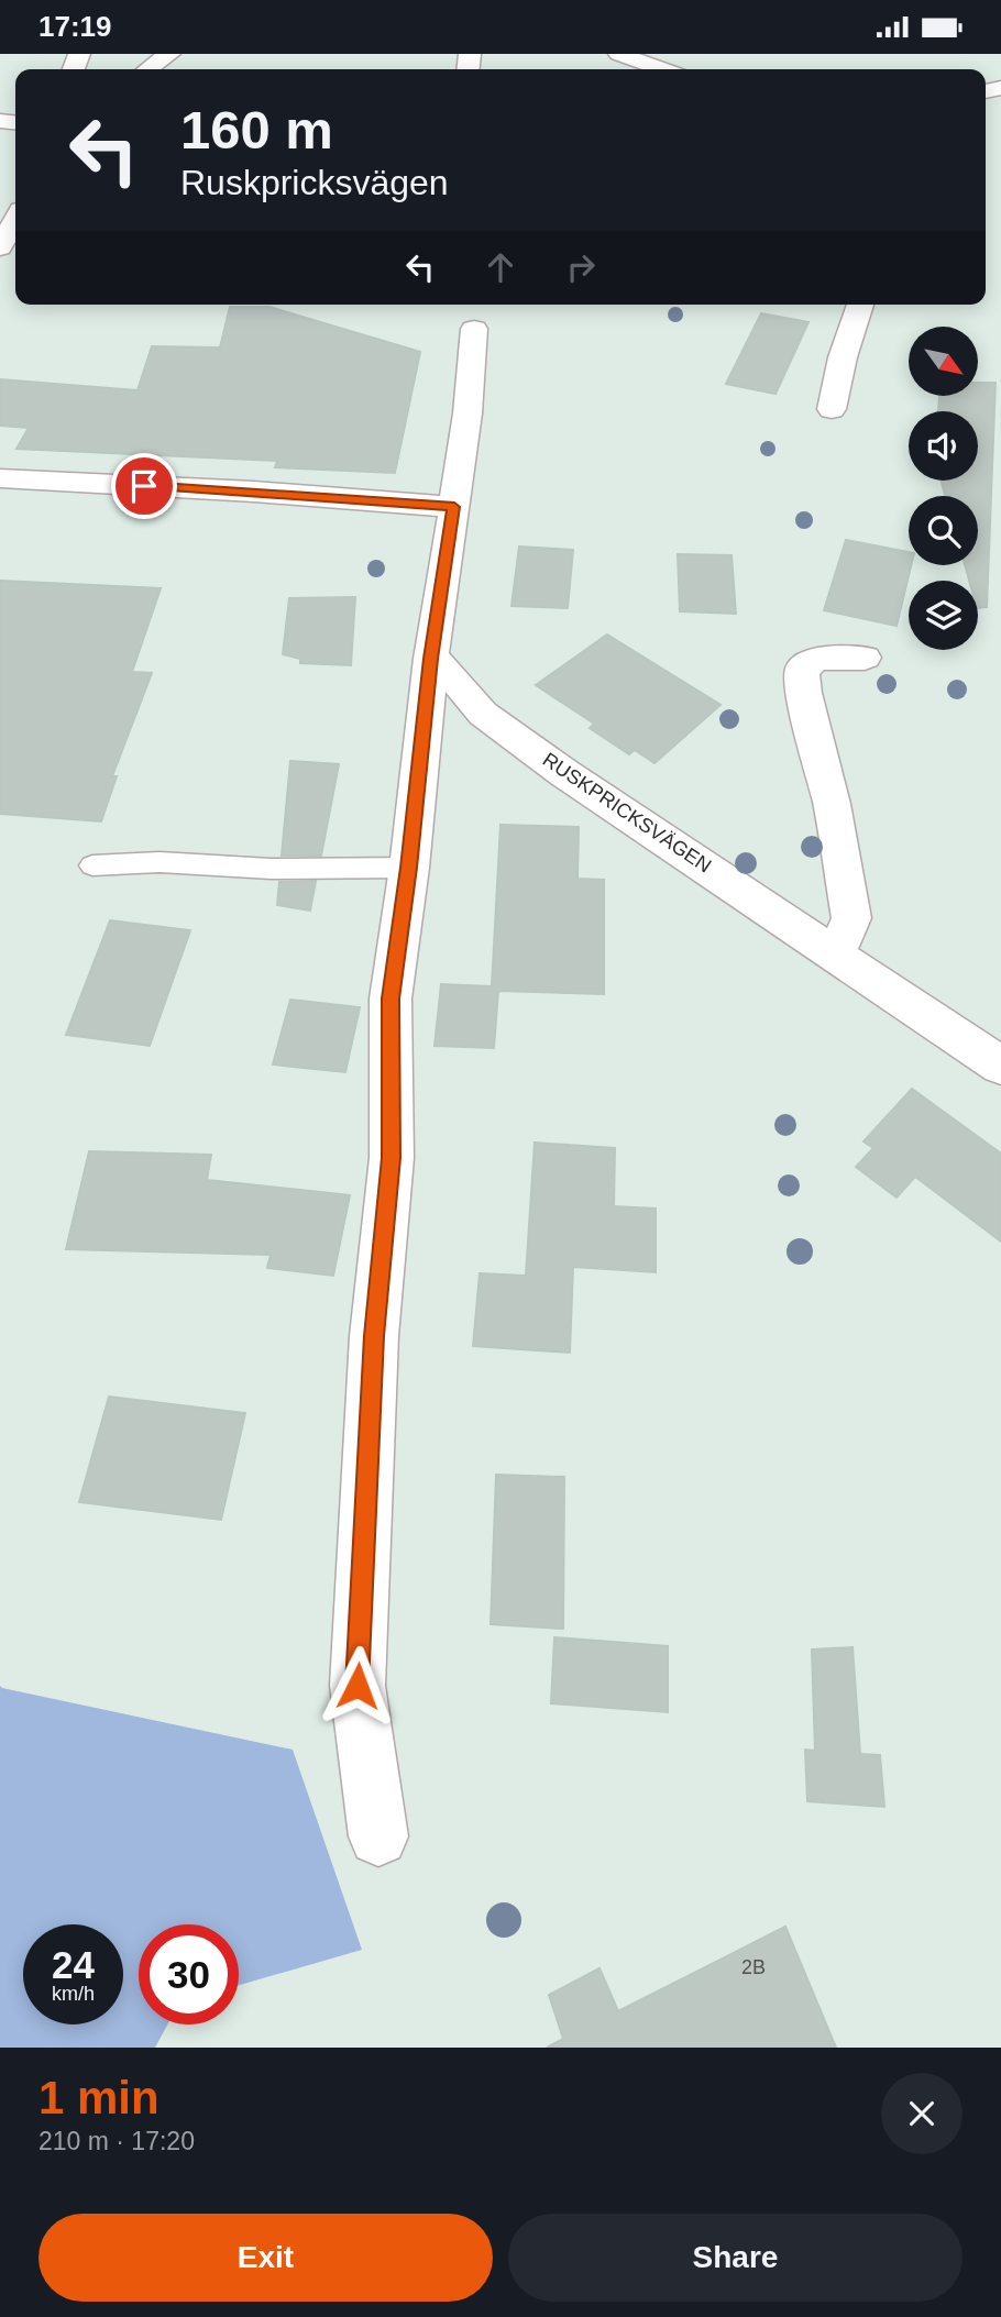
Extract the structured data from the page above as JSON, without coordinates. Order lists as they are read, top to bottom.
{
  "streets": {
    "street": ["RUSKPRICKSVÄGEN"]
  },
  "house_numbers": ["2B"],
  "north": "bottom right",
  "page": {
    "status": "17:19",
    "turn": ["160 m", "Ruskpricksvägen"],
    "speed": "24 km/h",
    "limit": "30",
    "heading": ["1 min", "210 m · 17:20"],
    "buttons": ["Exit", "Share"]
  }
}
